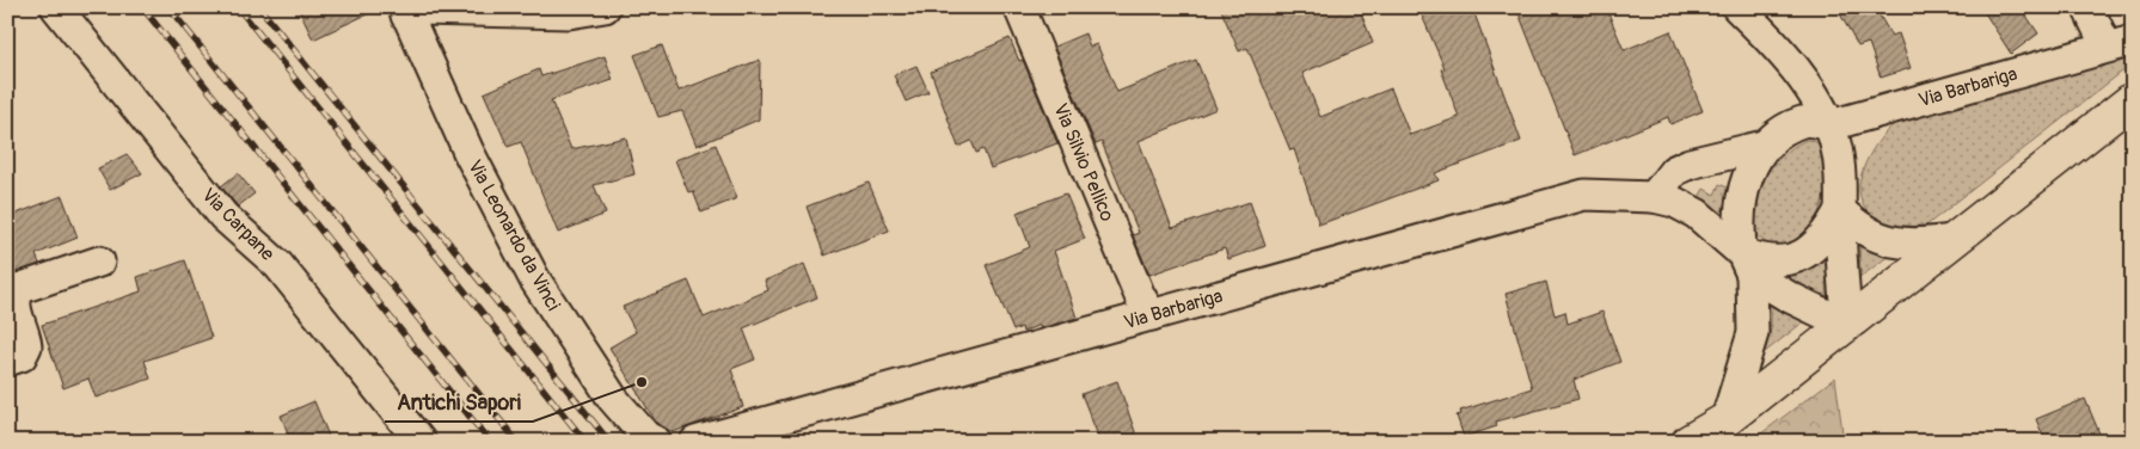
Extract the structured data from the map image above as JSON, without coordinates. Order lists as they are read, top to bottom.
{
  "streets": {
    "street": [
      "Via Barbariga",
      "Via Silvio Pellico",
      "Via Carpane",
      "Via Leonardo da Vinci"
    ]
  },
  "crossings": [
    ["Via Barbariga", "Via Silvio Pellico"]
  ],
  "places": ["Antichi Sapori"]
}
